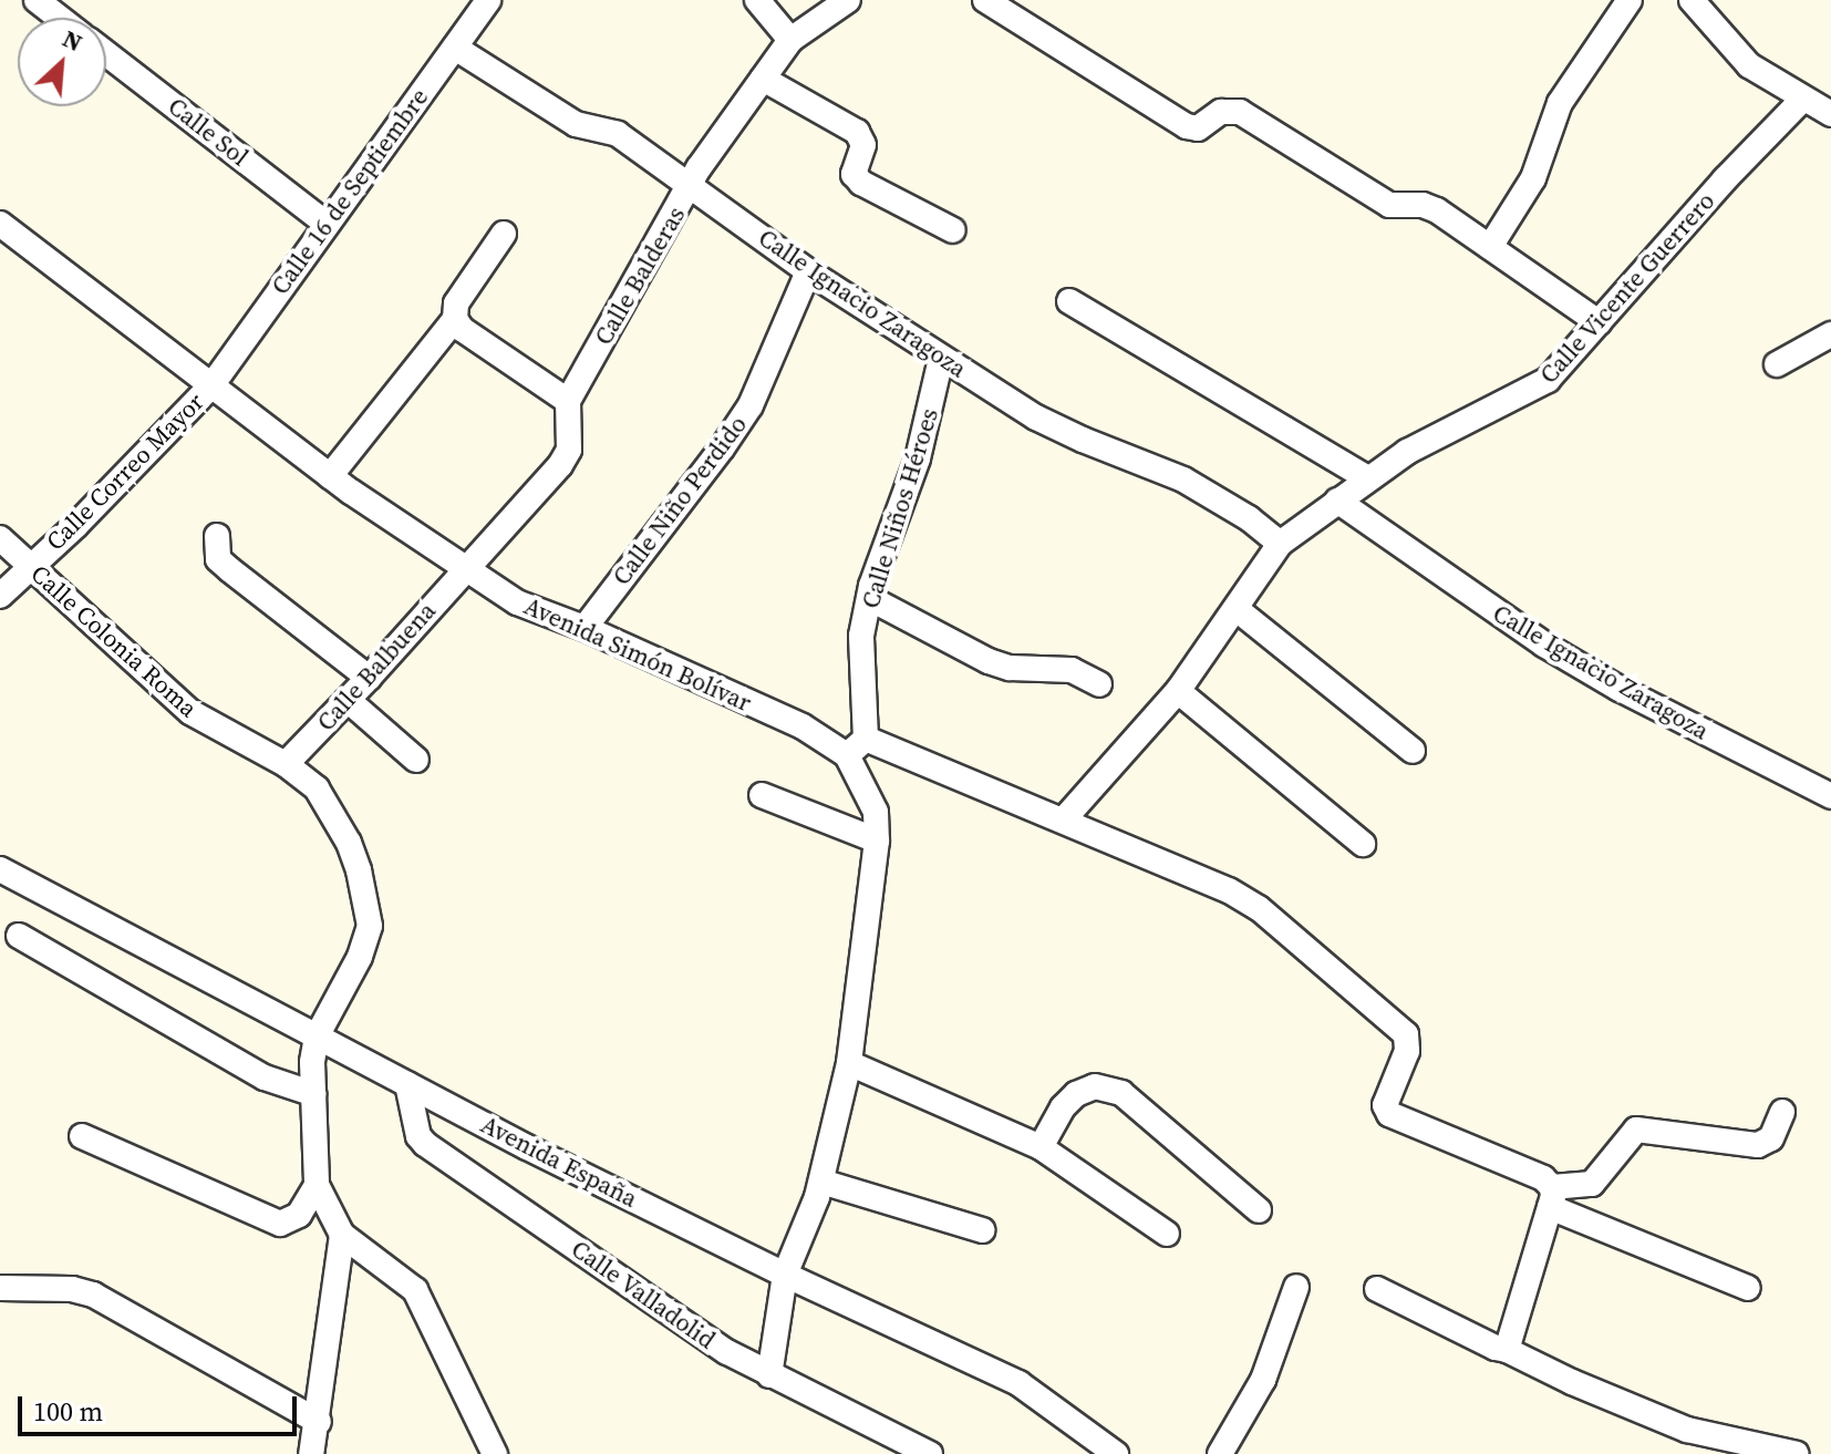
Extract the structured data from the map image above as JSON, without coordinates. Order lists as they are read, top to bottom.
{
  "streets": {
    "street": [
      "Calle Sol",
      "Calle 16 de Septiembre",
      "Calle Balderas",
      "Calle Vicente Guerrero",
      "Calle Ignacio Zaragoza",
      "Calle Correo Mayor",
      "Calle Niño Perdido",
      "Calle Niños Héroes",
      "Calle Colonia Roma",
      "Avenida Simón Bolívar",
      "Calle Balbuena",
      "Avenida España",
      "Calle Valladolid"
    ]
  },
  "crossings": [
    ["Calle Sol", "Calle 16 de Septiembre"],
    ["Calle 16 de Septiembre", "Calle Ignacio Zaragoza"],
    ["Calle 16 de Septiembre", "Calle Correo Mayor"],
    ["Calle 16 de Septiembre", "Avenida Simón Bolívar"],
    ["Calle Balderas", "Calle Ignacio Zaragoza"],
    ["Calle Vicente Guerrero", "Calle Ignacio Zaragoza"],
    ["Calle Vicente Guerrero", "Avenida Simón Bolívar"],
    ["Calle Ignacio Zaragoza", "Calle Niño Perdido"],
    ["Calle Ignacio Zaragoza", "Calle Niños Héroes"],
    ["Calle Correo Mayor", "Calle Colonia Roma"],
    ["Calle Correo Mayor", "Avenida Simón Bolívar"],
    ["Calle Niño Perdido", "Avenida Simón Bolívar"],
    ["Calle Niños Héroes", "Avenida Simón Bolívar"],
    ["Calle Colonia Roma", "Calle Balbuena"],
    ["Calle Colonia Roma", "Avenida España"],
    ["Avenida Simón Bolívar", "Calle Balbuena"],
    ["Avenida Simón Bolívar", "Avenida España"],
    ["Avenida Simón Bolívar", "Calle Valladolid"],
    ["Avenida España", "Calle Valladolid"]
  ],
  "scale_bar": "100 m",
  "north": "top right"
}
